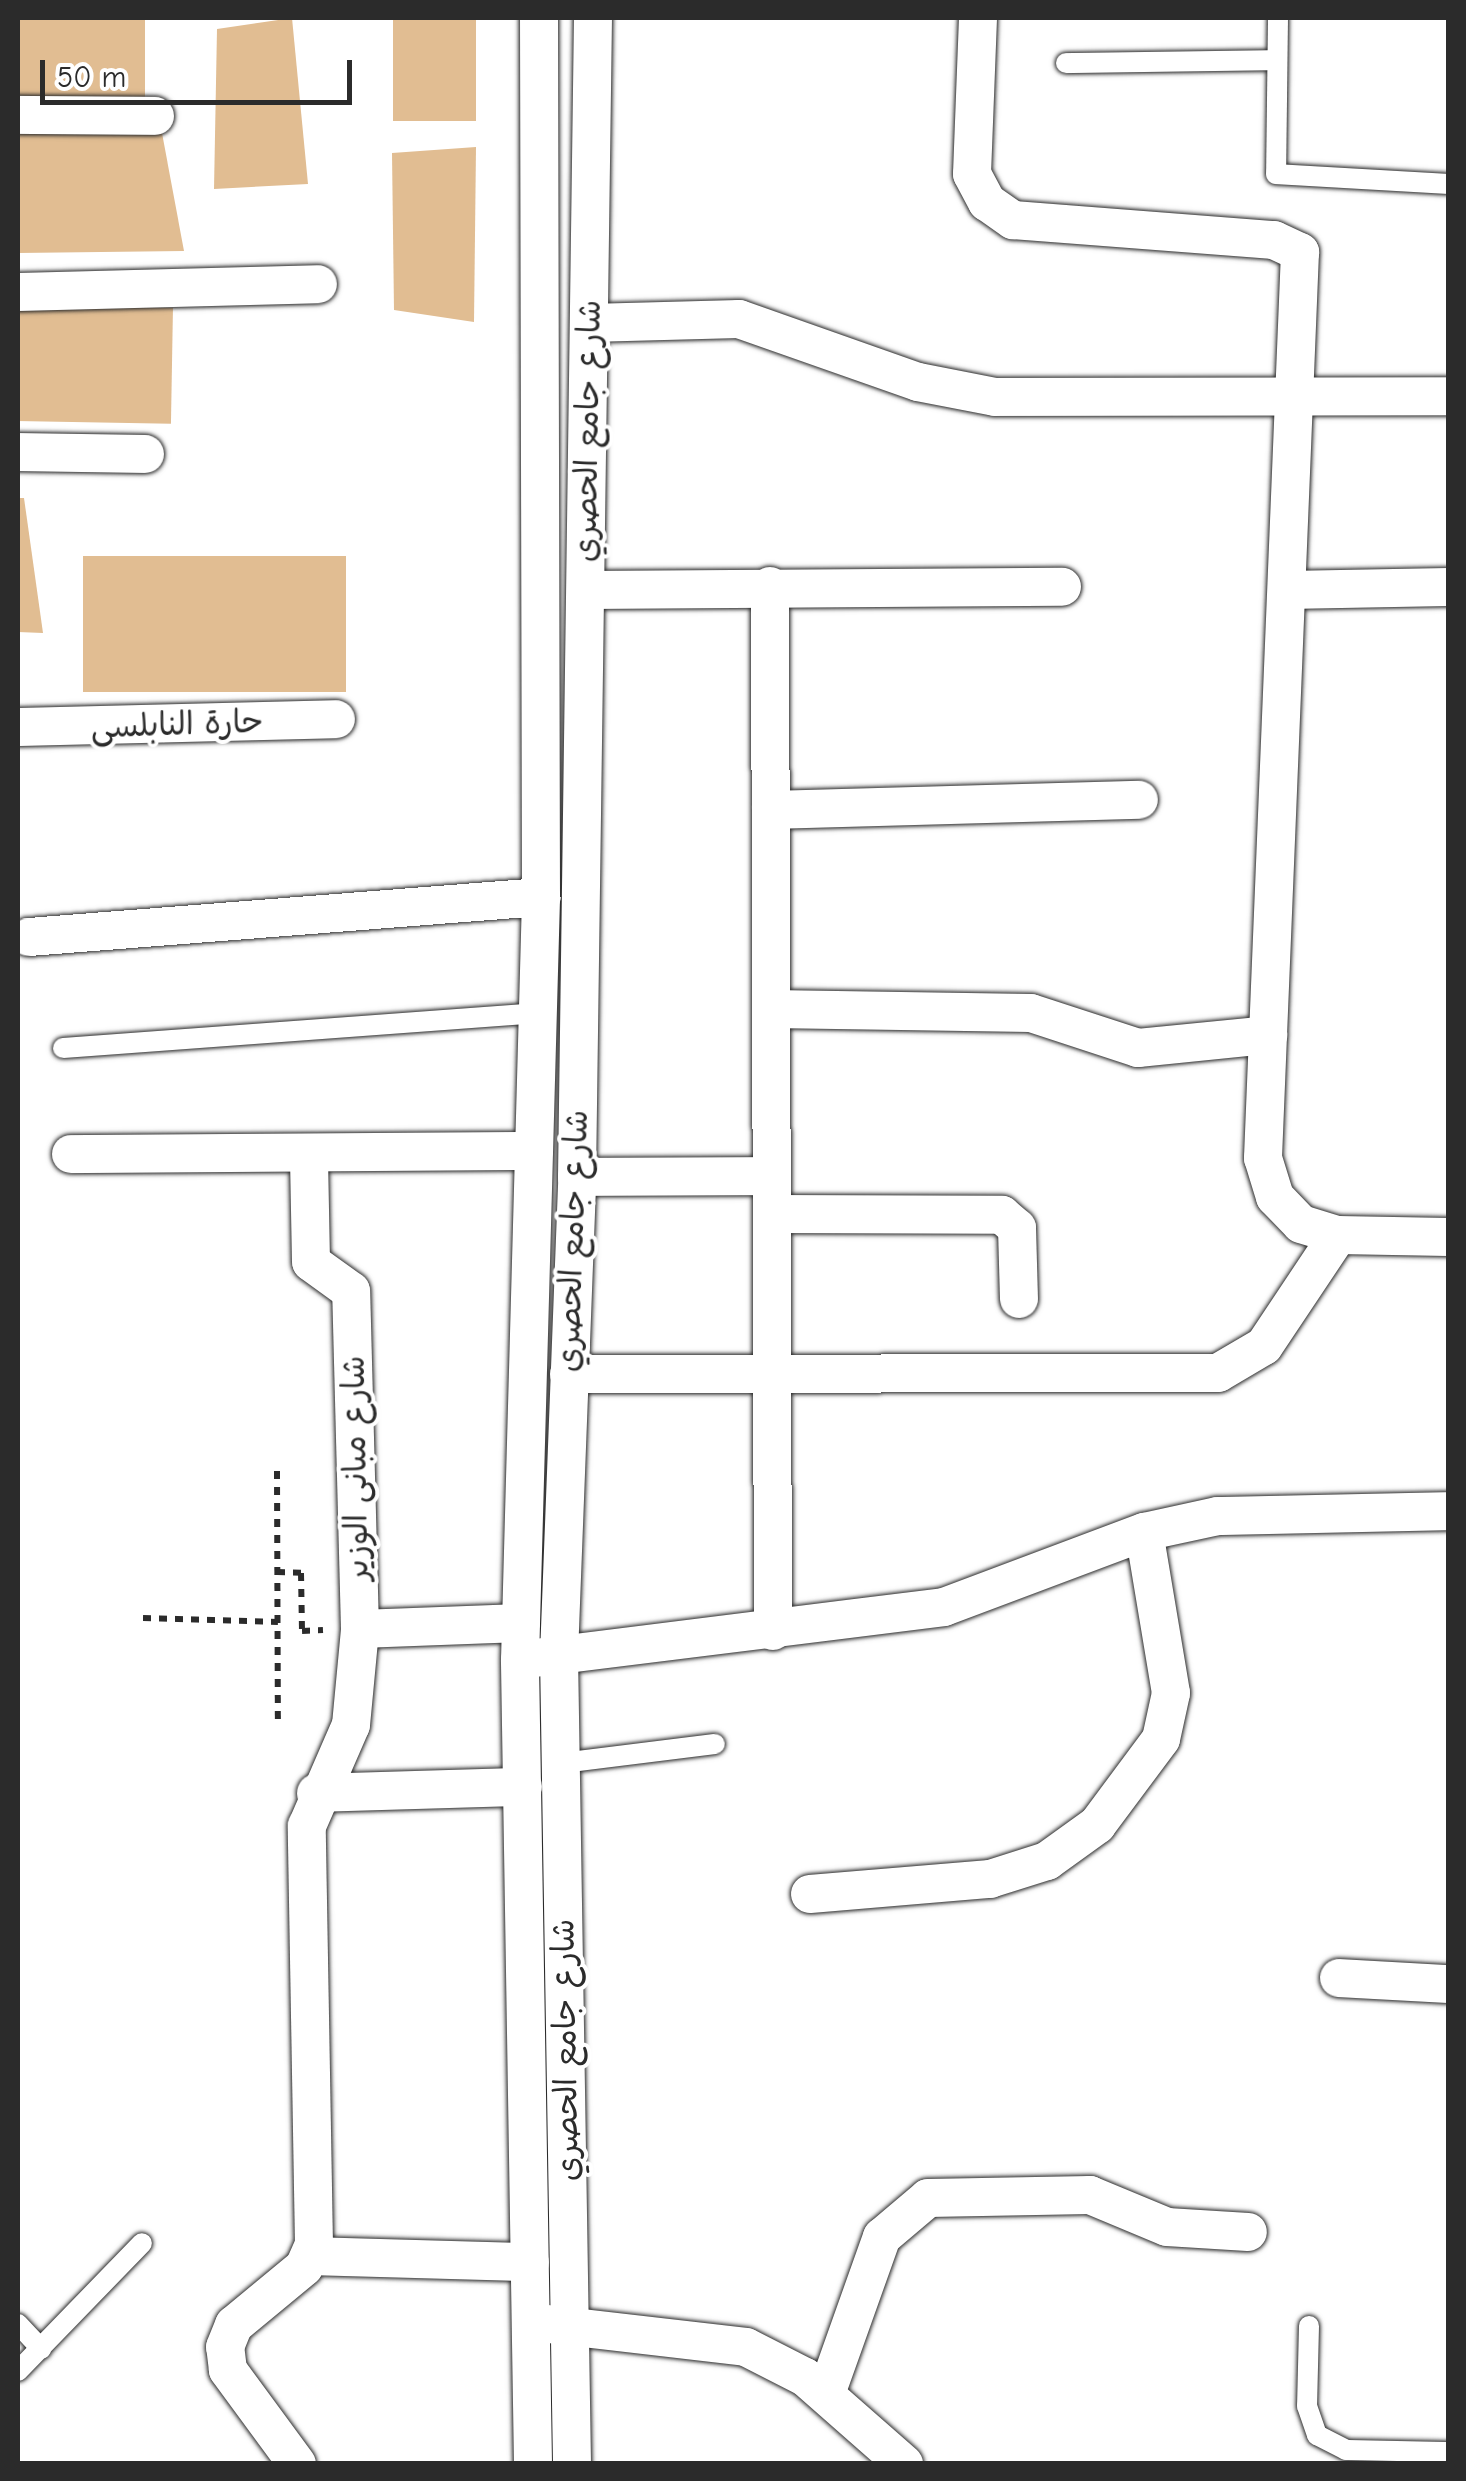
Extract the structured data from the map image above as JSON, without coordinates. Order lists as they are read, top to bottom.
{
  "streets": {
    "street": ["شارع جامع الحصري", "حارة النابلسى", "شارع مبانى الوزير"]
  },
  "scale_bar": "50 m"
}
